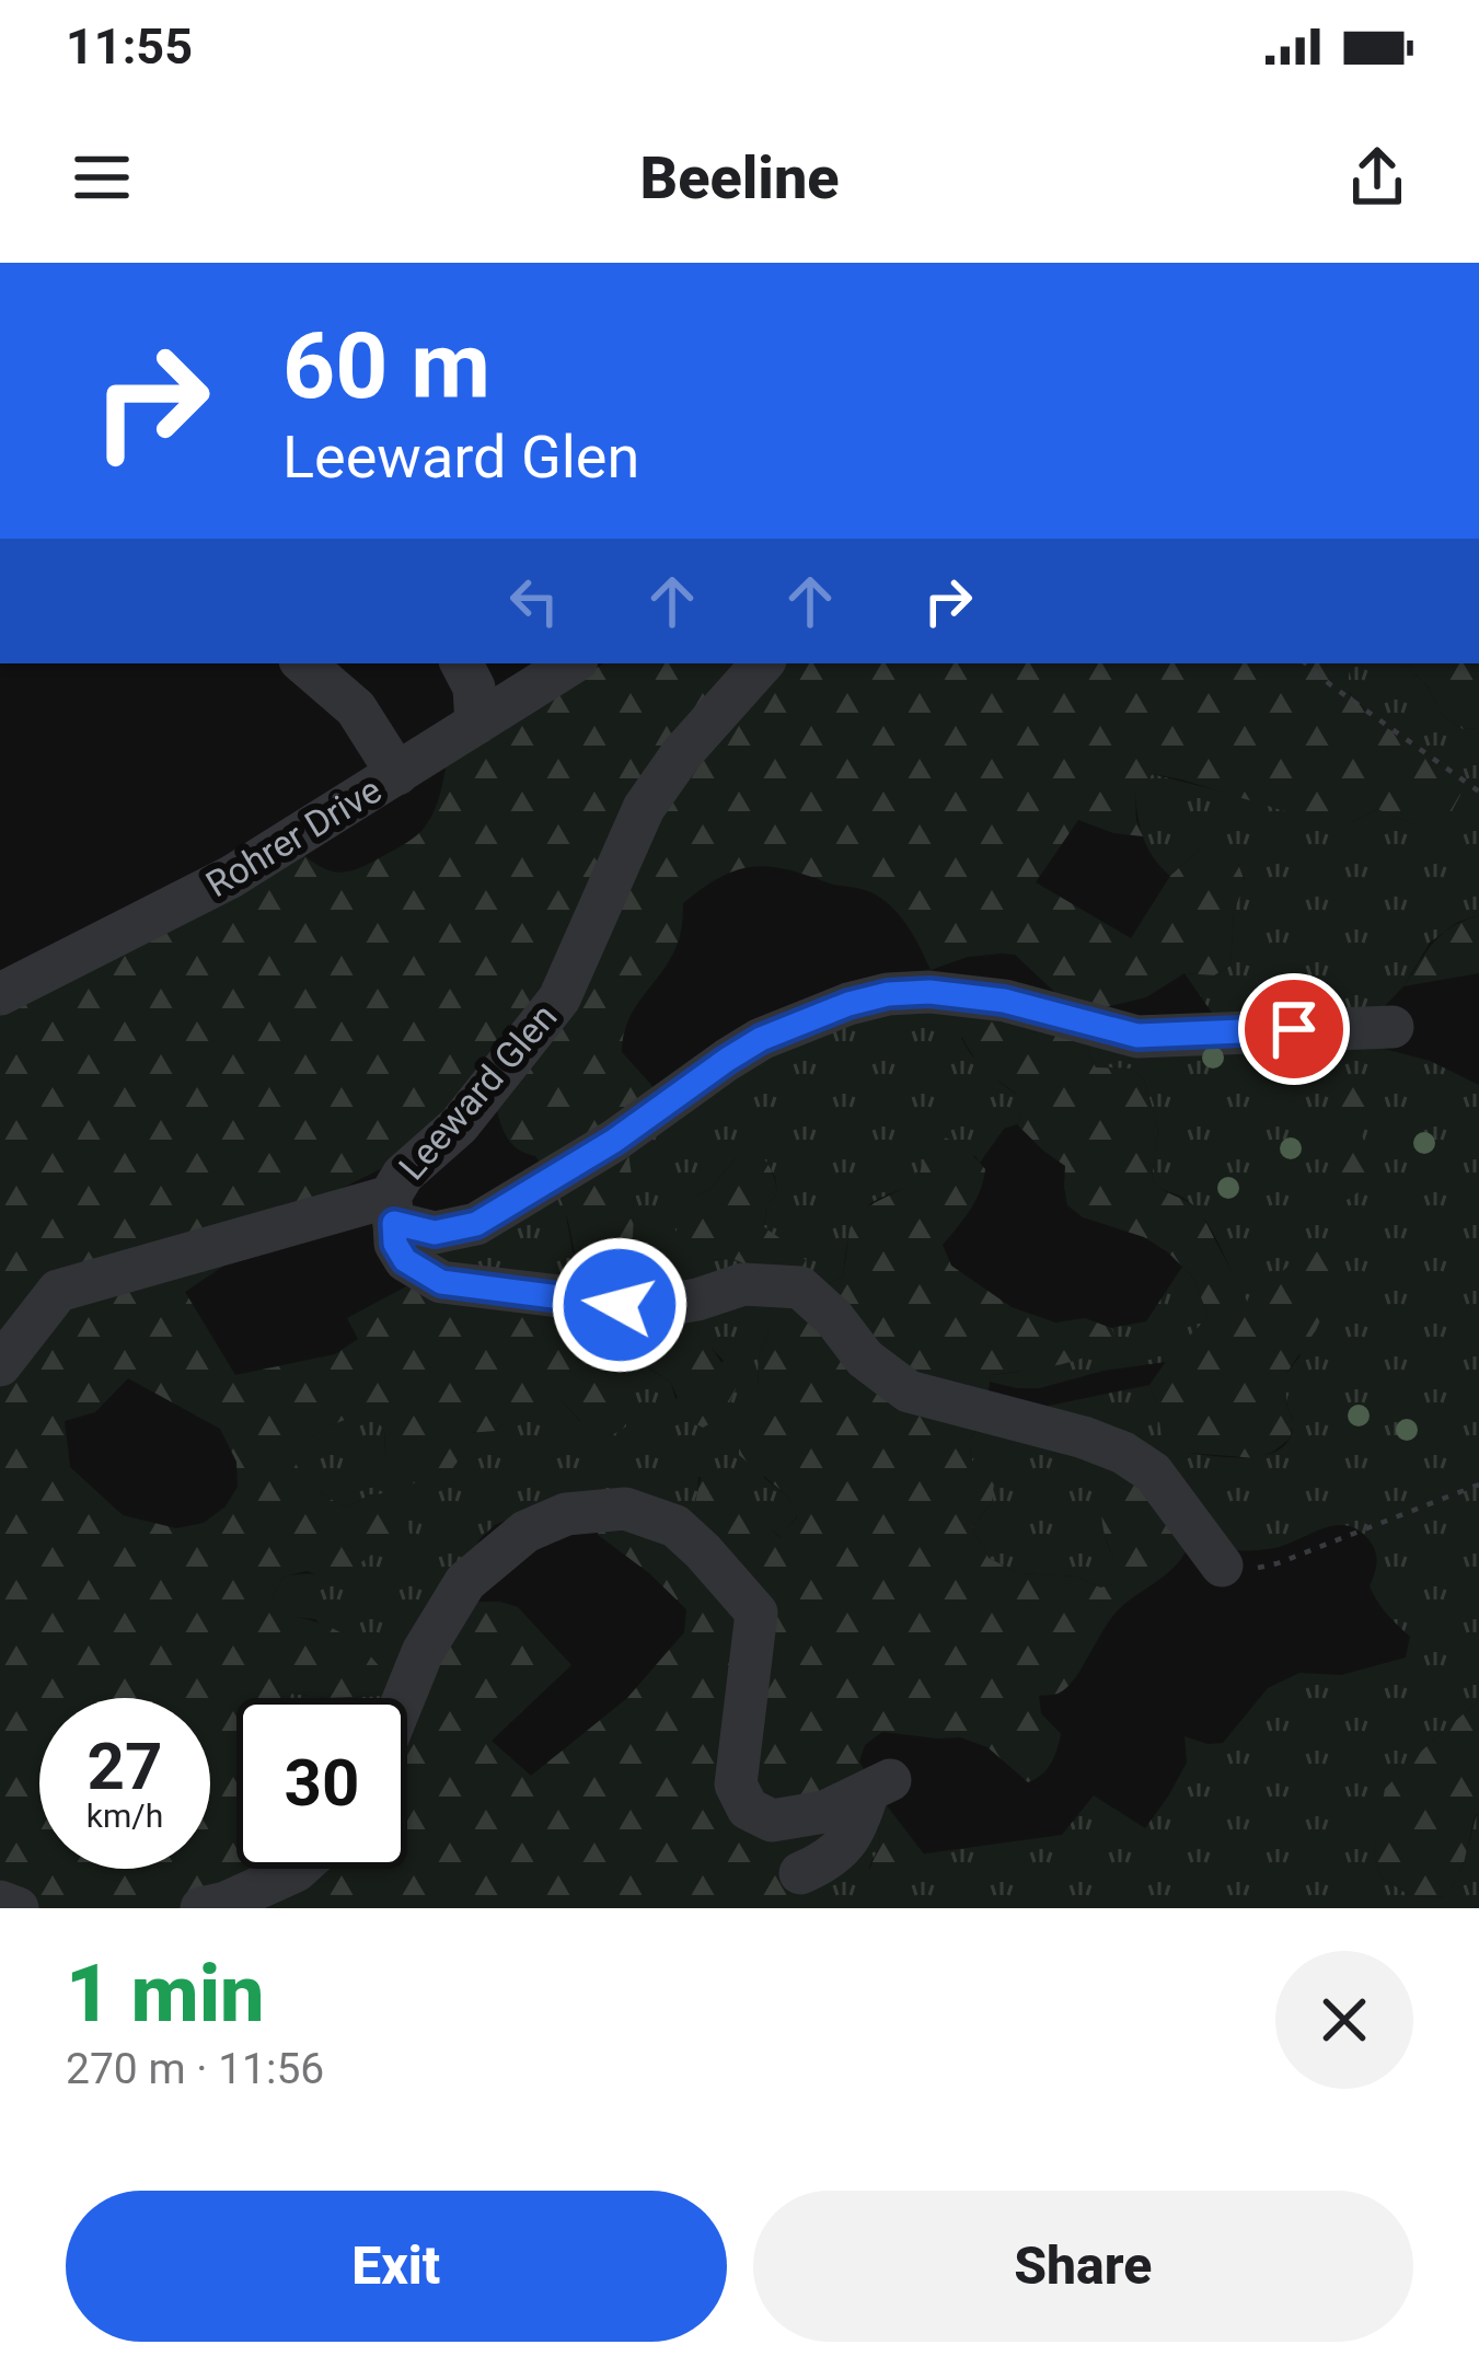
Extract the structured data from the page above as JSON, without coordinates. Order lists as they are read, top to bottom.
{
  "streets": {
    "street": ["Rohrer Drive", "Leeward Glen"]
  },
  "page": {
    "status": "11:55",
    "header": "Beeline",
    "turn": ["60 m", "Leeward Glen"],
    "speed": "27 km/h",
    "limit": "30",
    "heading": ["1 min", "270 m · 11:56"],
    "buttons": ["Exit", "Share"]
  }
}
